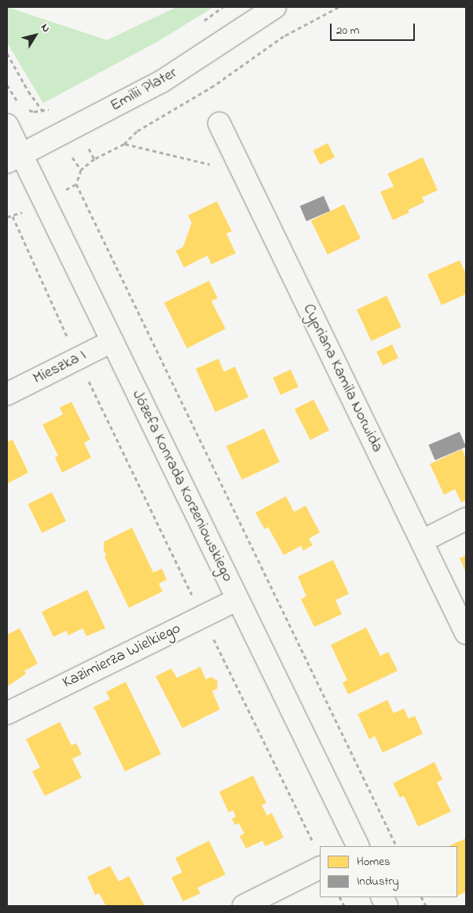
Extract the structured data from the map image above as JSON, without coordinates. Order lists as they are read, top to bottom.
{
  "streets": {
    "street": [
      "Emilii Plater",
      "Mieszka I",
      "Cypriana Kamila Norwida",
      "Józefa Konrada Korzeniowskiego",
      "Kazimierza Wielkiego"
    ]
  },
  "crossings": [
    ["Emilii Plater", "Józefa Konrada Korzeniowskiego"],
    ["Mieszka I", "Józefa Konrada Korzeniowskiego"],
    ["Józefa Konrada Korzeniowskiego", "Kazimierza Wielkiego"]
  ],
  "legend": ["Homes", "Industry"],
  "scale_bar": "20 m",
  "north": "top right"
}
